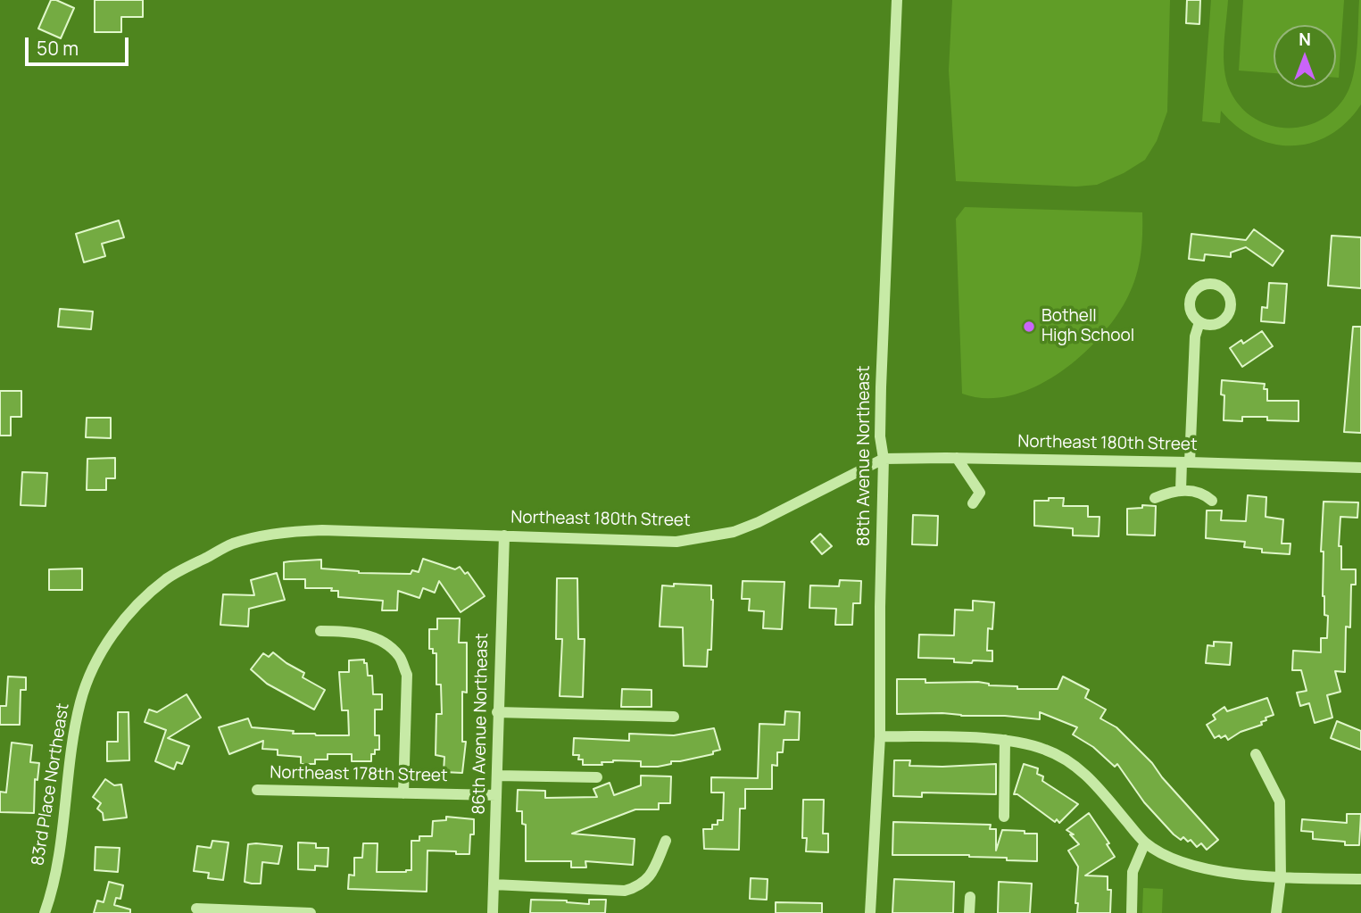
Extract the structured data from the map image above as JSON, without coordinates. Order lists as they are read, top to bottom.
{
  "streets": {
    "street": [
      "Northeast 180th Street",
      "88th Avenue Northeast",
      "86th Avenue Northeast",
      "Northeast 178th Street",
      "83rd Place Northeast"
    ]
  },
  "crossings": [
    ["Northeast 180th Street", "88th Avenue Northeast"],
    ["Northeast 180th Street", "86th Avenue Northeast"],
    ["Northeast 180th Street", "83rd Place Northeast"],
    ["86th Avenue Northeast", "Northeast 178th Street"]
  ],
  "places": ["Bothell High School"],
  "scale_bar": "50 m",
  "north": "top"
}
